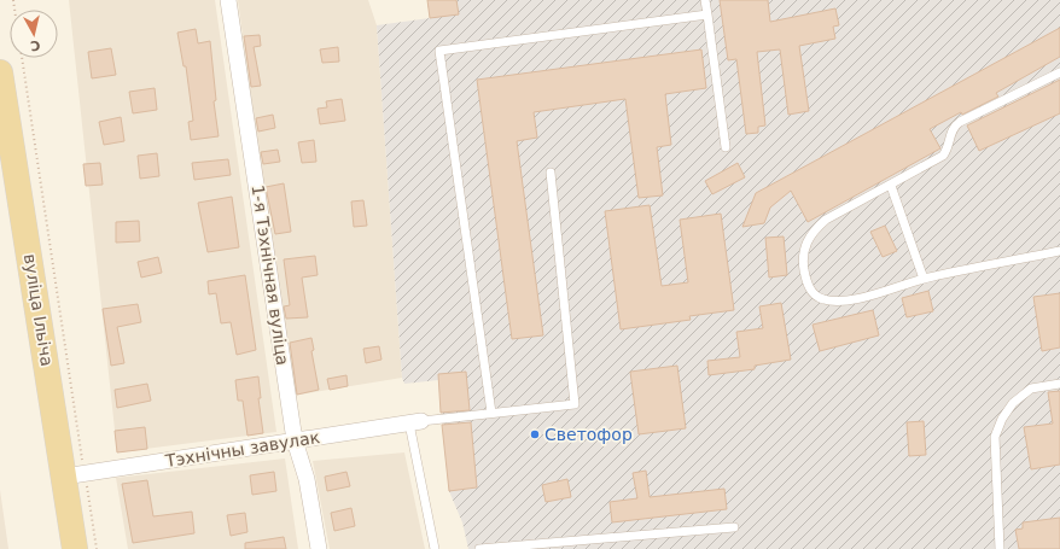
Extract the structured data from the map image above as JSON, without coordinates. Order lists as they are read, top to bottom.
{
  "streets": {
    "main road": ["вуліца Ільіча"],
    "street": ["1-я Тэхнічная вуліца", "Тэхнічны завулак"]
  },
  "crossings": [
    ["1-я Тэхнічная вуліца", "Тэхнічны завулак"],
    ["вуліца Ільіча", "Тэхнічны завулак"]
  ],
  "places": ["Светофор"],
  "north": "bottom"
}
